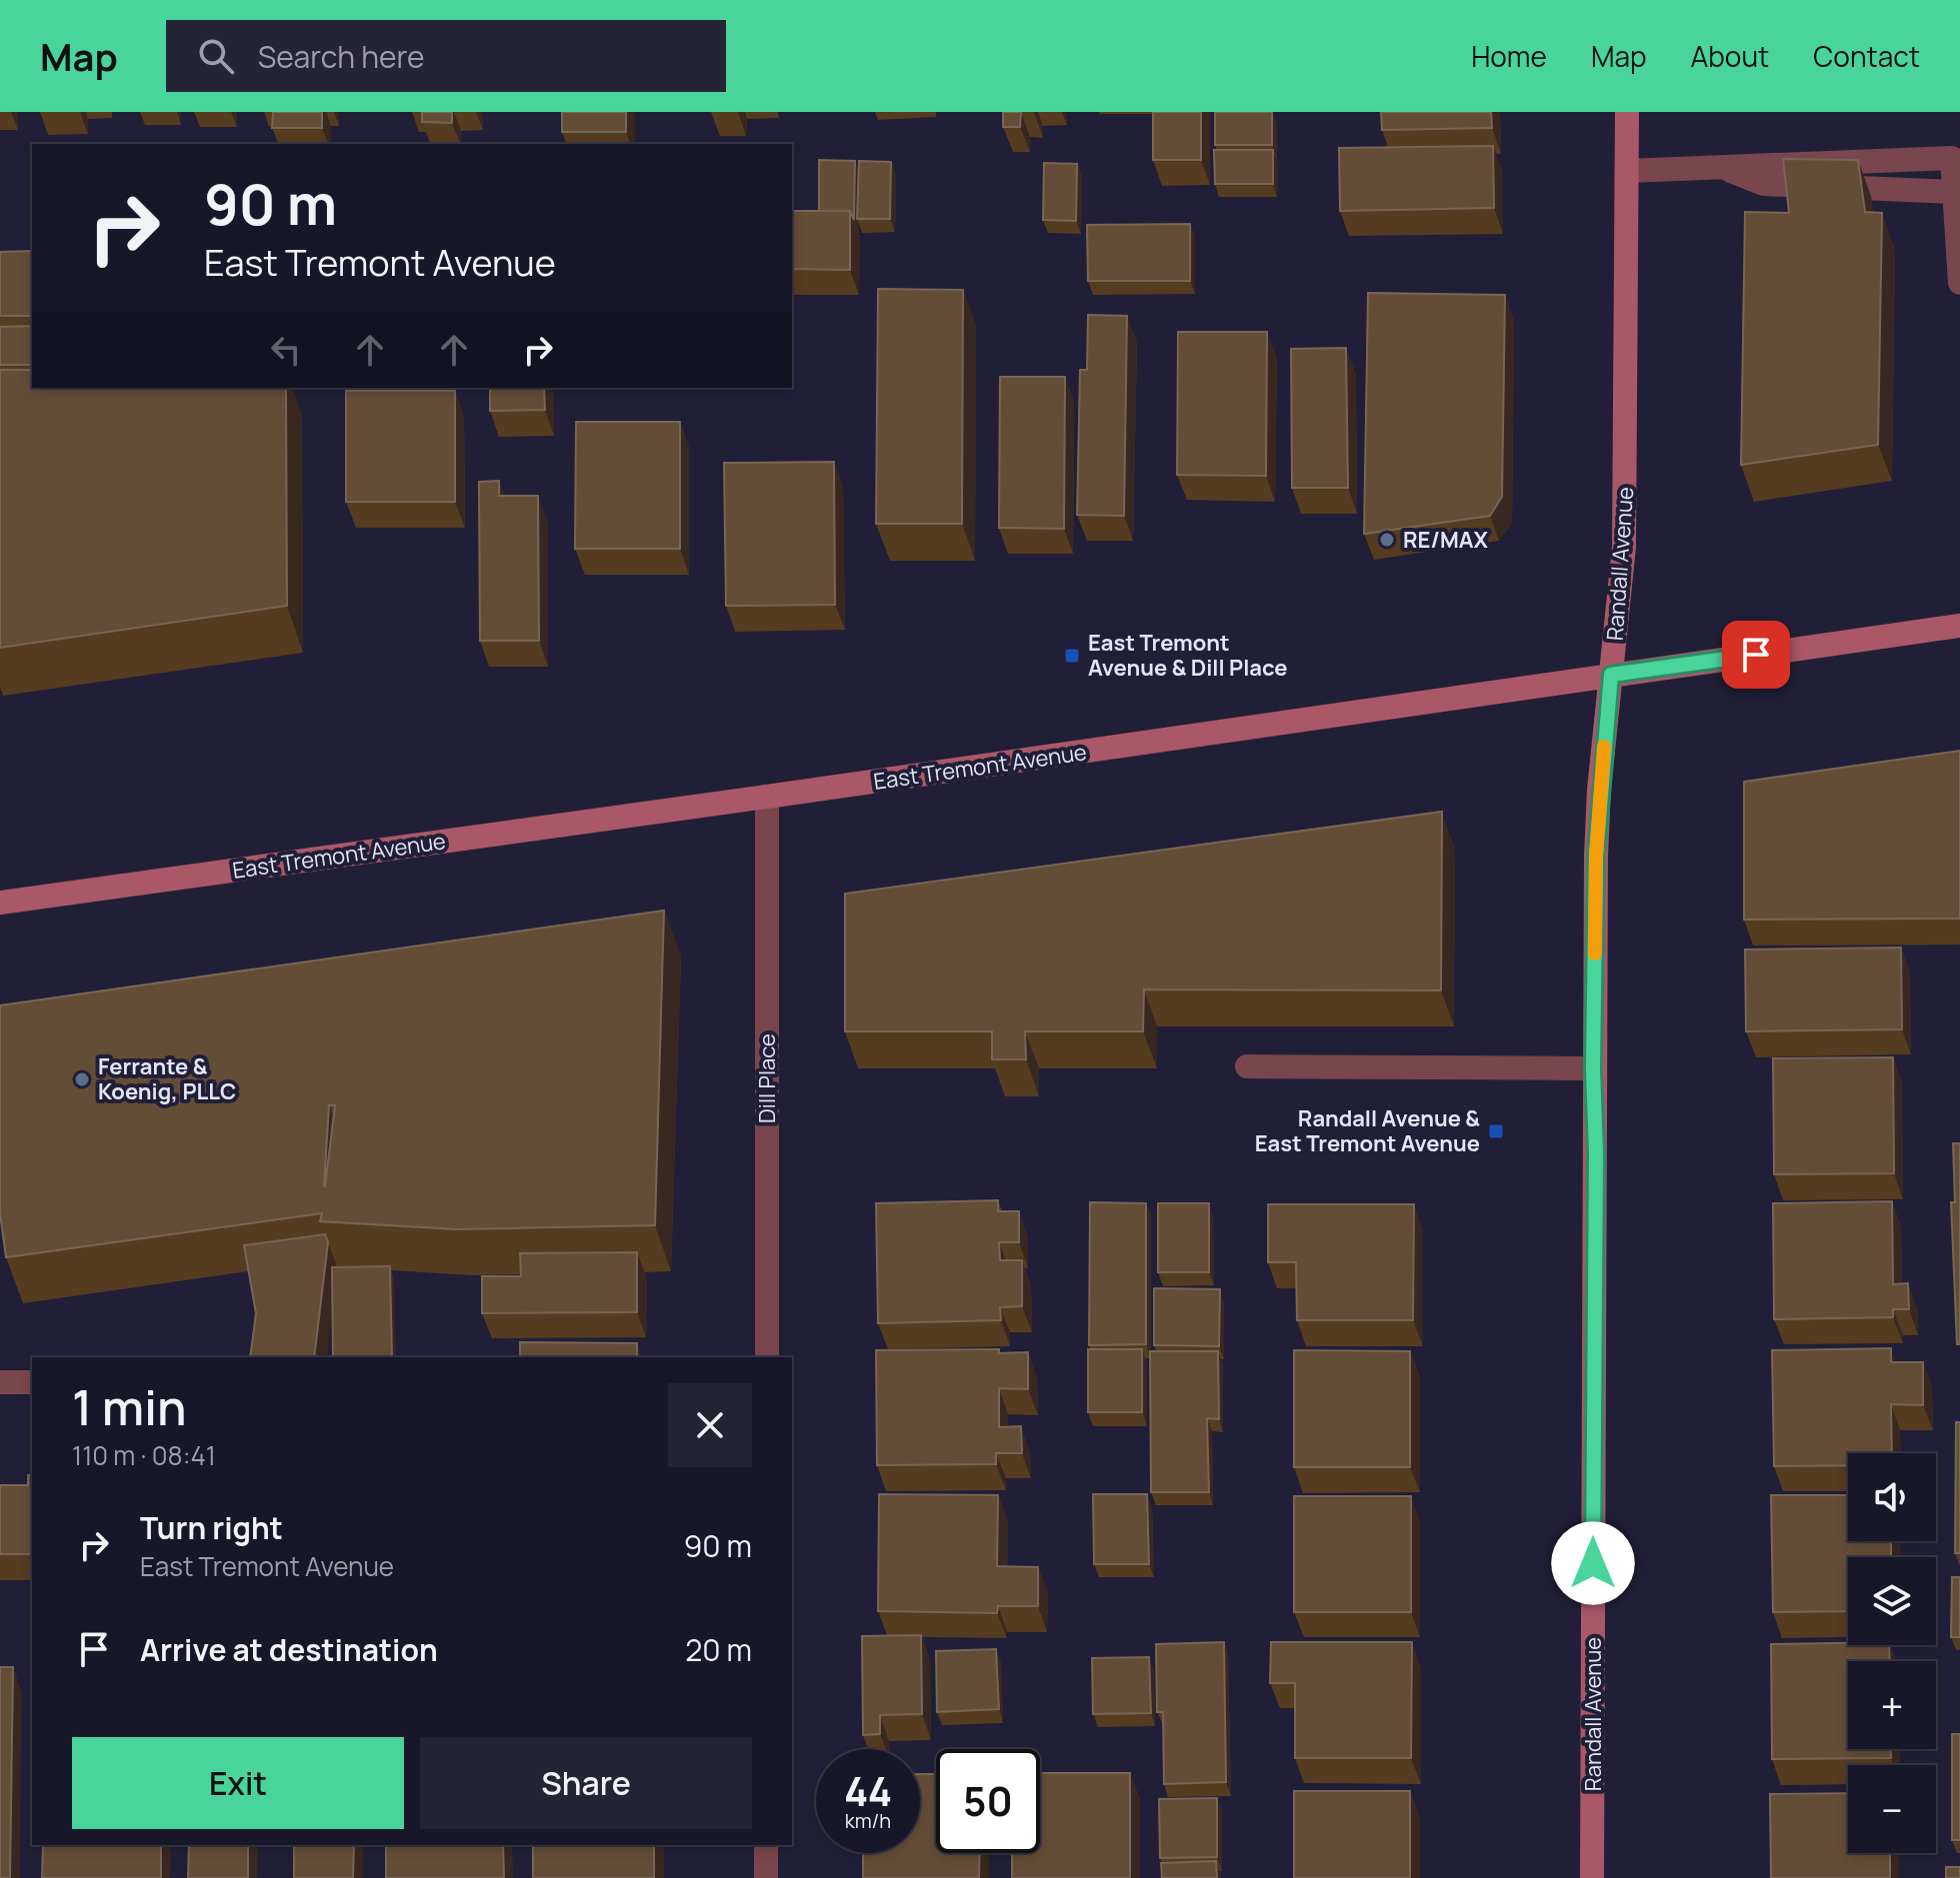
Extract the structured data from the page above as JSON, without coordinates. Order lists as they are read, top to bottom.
{
  "streets": {
    "main road": ["Randall Avenue", "East Tremont Avenue"],
    "street": ["Dill Place"]
  },
  "crossings": [
    ["Randall Avenue", "East Tremont Avenue"],
    ["East Tremont Avenue", "Dill Place"]
  ],
  "places": {
    "other": ["RE/MAX", "Ferrante & Koenig, PLLC"],
    "transit": ["East Tremont Avenue & Dill Place", "Randall Avenue & East Tremont Avenue"]
  },
  "page": {
    "header": "Map",
    "search": "Search here",
    "nav": [
      "Home",
      "Map",
      "About",
      "Contact"
    ],
    "turn": ["90 m", "East Tremont Avenue"],
    "heading": ["1 min", "110 m · 08:41"],
    "map_buttons": ["+", "−"],
    "list": [
      {
        "name": "Turn right",
        "note": "East Tremont Avenue",
        "value": "90 m"
      },
      {
        "name": "Arrive at destination",
        "value": "20 m"
      }
    ],
    "buttons": ["Exit", "Share"],
    "speed": "44 km/h",
    "limit": "50"
  }
}
